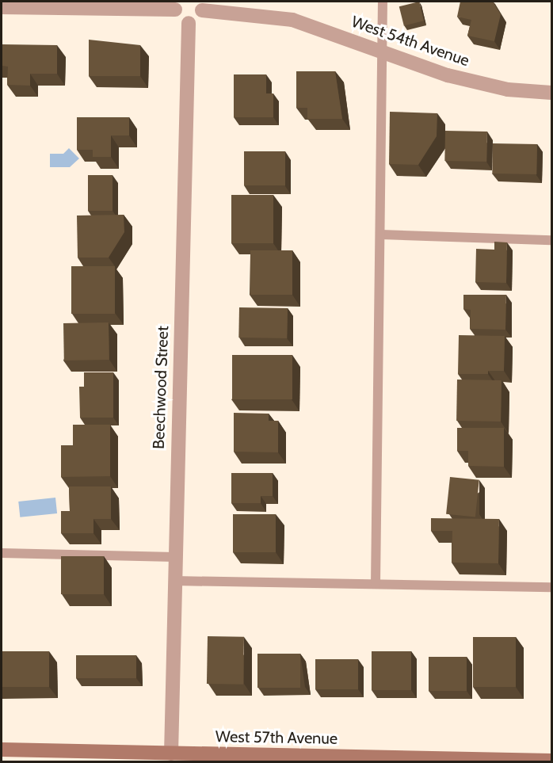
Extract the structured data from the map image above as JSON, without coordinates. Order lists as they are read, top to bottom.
{
  "streets": {
    "street": ["West 54th Avenue", "Beechwood Street", "West 57th Avenue"]
  },
  "crossings": [
    ["Beechwood Street", "West 57th Avenue"]
  ]
}
